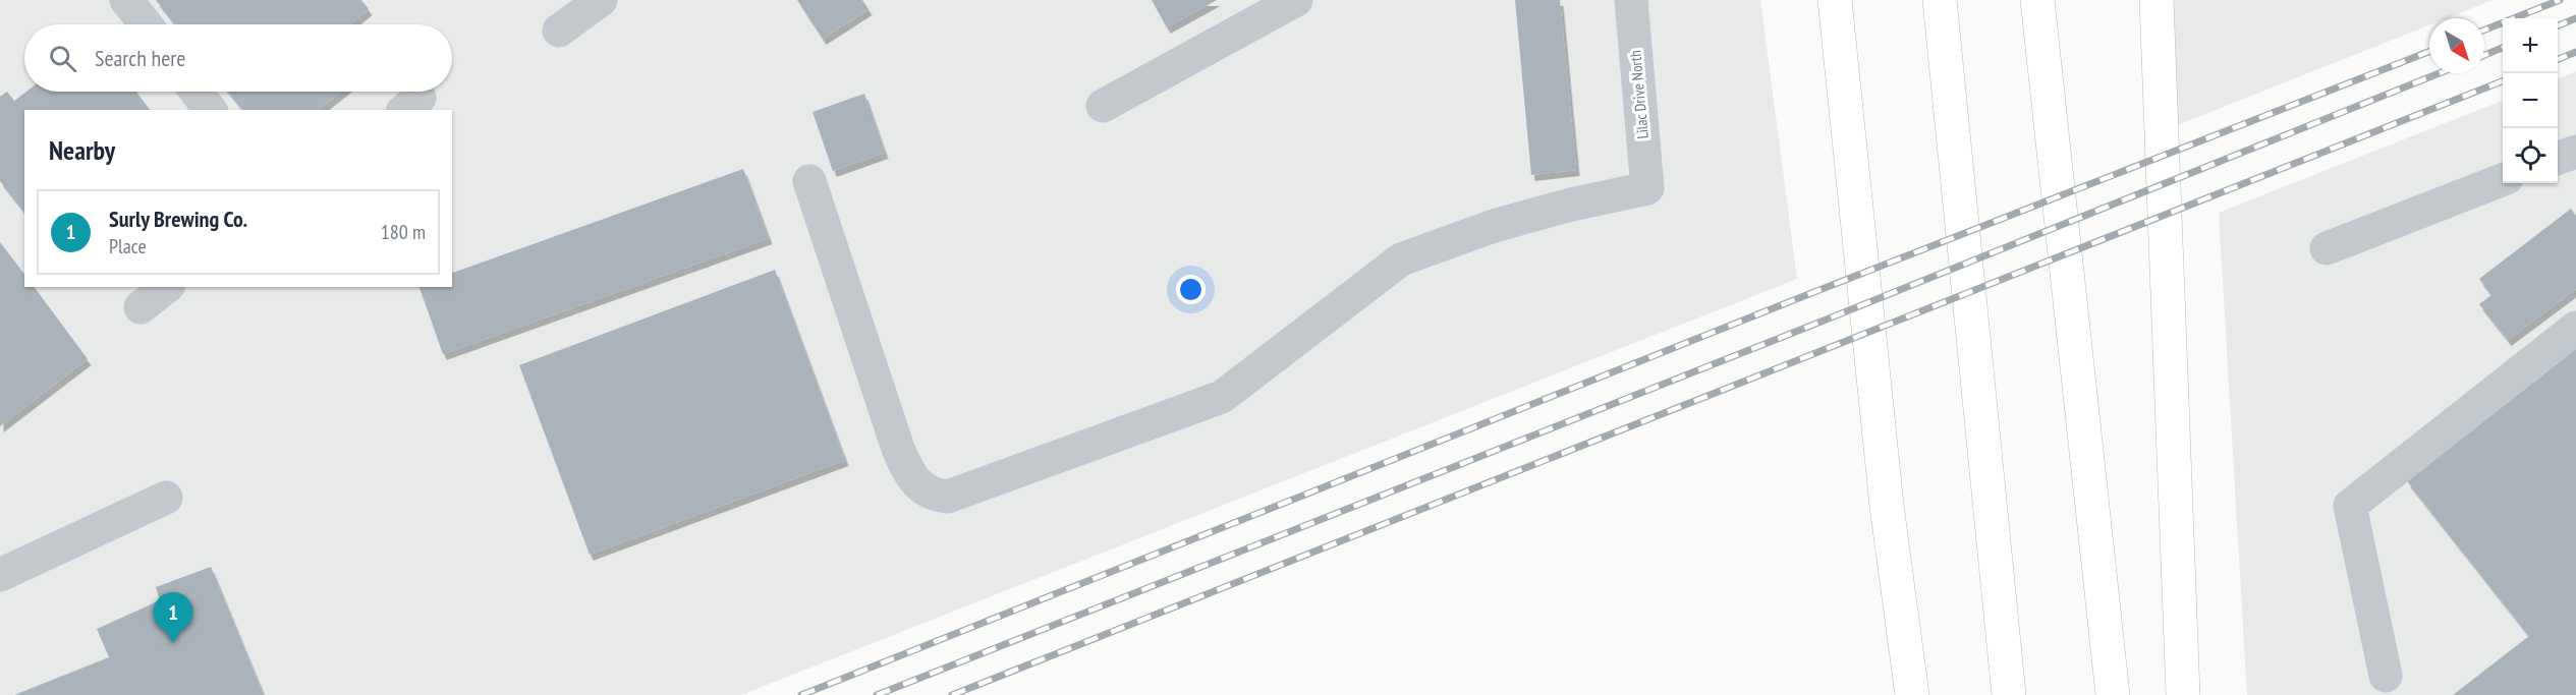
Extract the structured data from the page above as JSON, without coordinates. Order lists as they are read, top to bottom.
{
  "streets": {
    "street": ["Lilac Drive North"]
  },
  "north": "bottom right",
  "page": {
    "map_buttons": ["+", "−"],
    "search": "Search here",
    "heading": "Nearby",
    "list": [
      {
        "mark": "1",
        "name": "Surly Brewing Co.",
        "note": "Place",
        "value": "180 m"
      }
    ],
    "pins": "1"
  }
}
